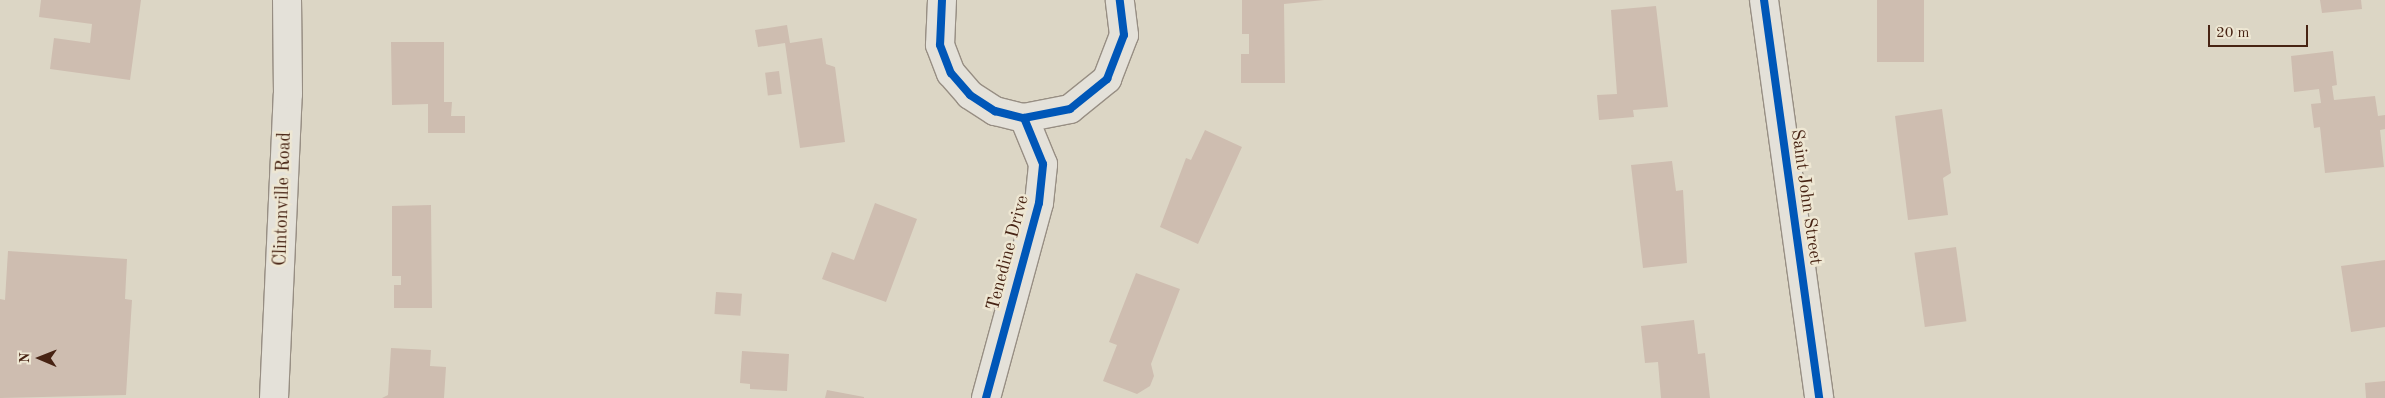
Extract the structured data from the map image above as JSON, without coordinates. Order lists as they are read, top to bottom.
{
  "streets": {
    "street": ["Saint John Street", "Clintonville Road", "Tenedine Drive"]
  },
  "scale_bar": "20 m",
  "north": "left"
}
